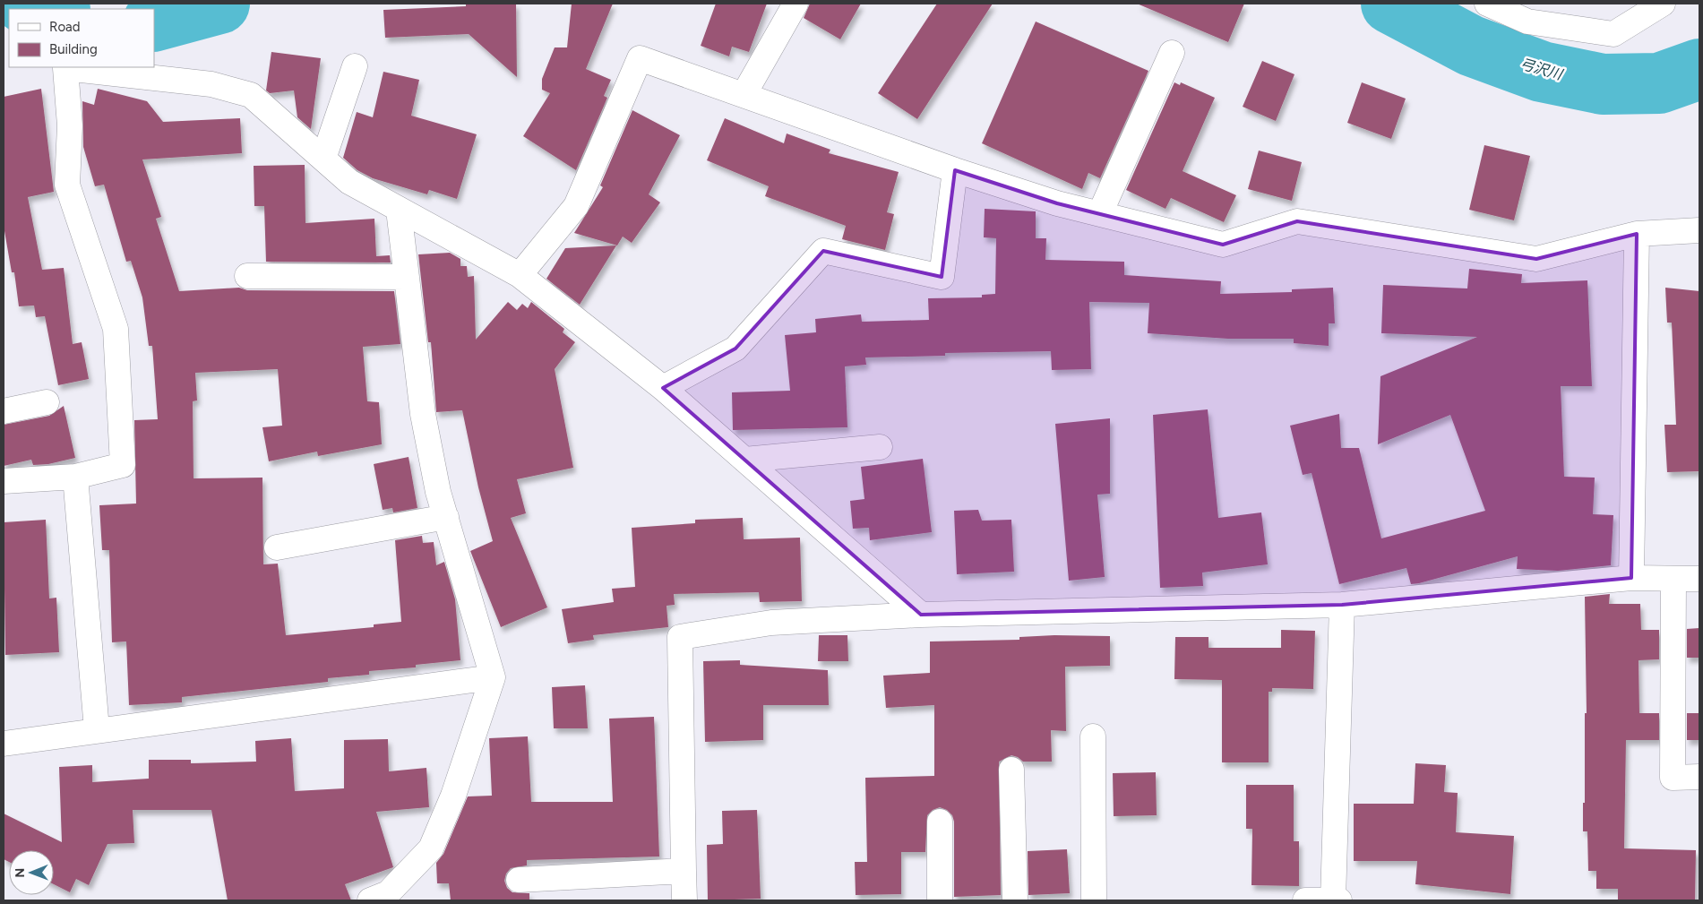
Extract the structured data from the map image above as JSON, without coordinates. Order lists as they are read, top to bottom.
{
  "water": ["弓沢川"],
  "legend": ["Road", "Building"],
  "north": "left"
}
